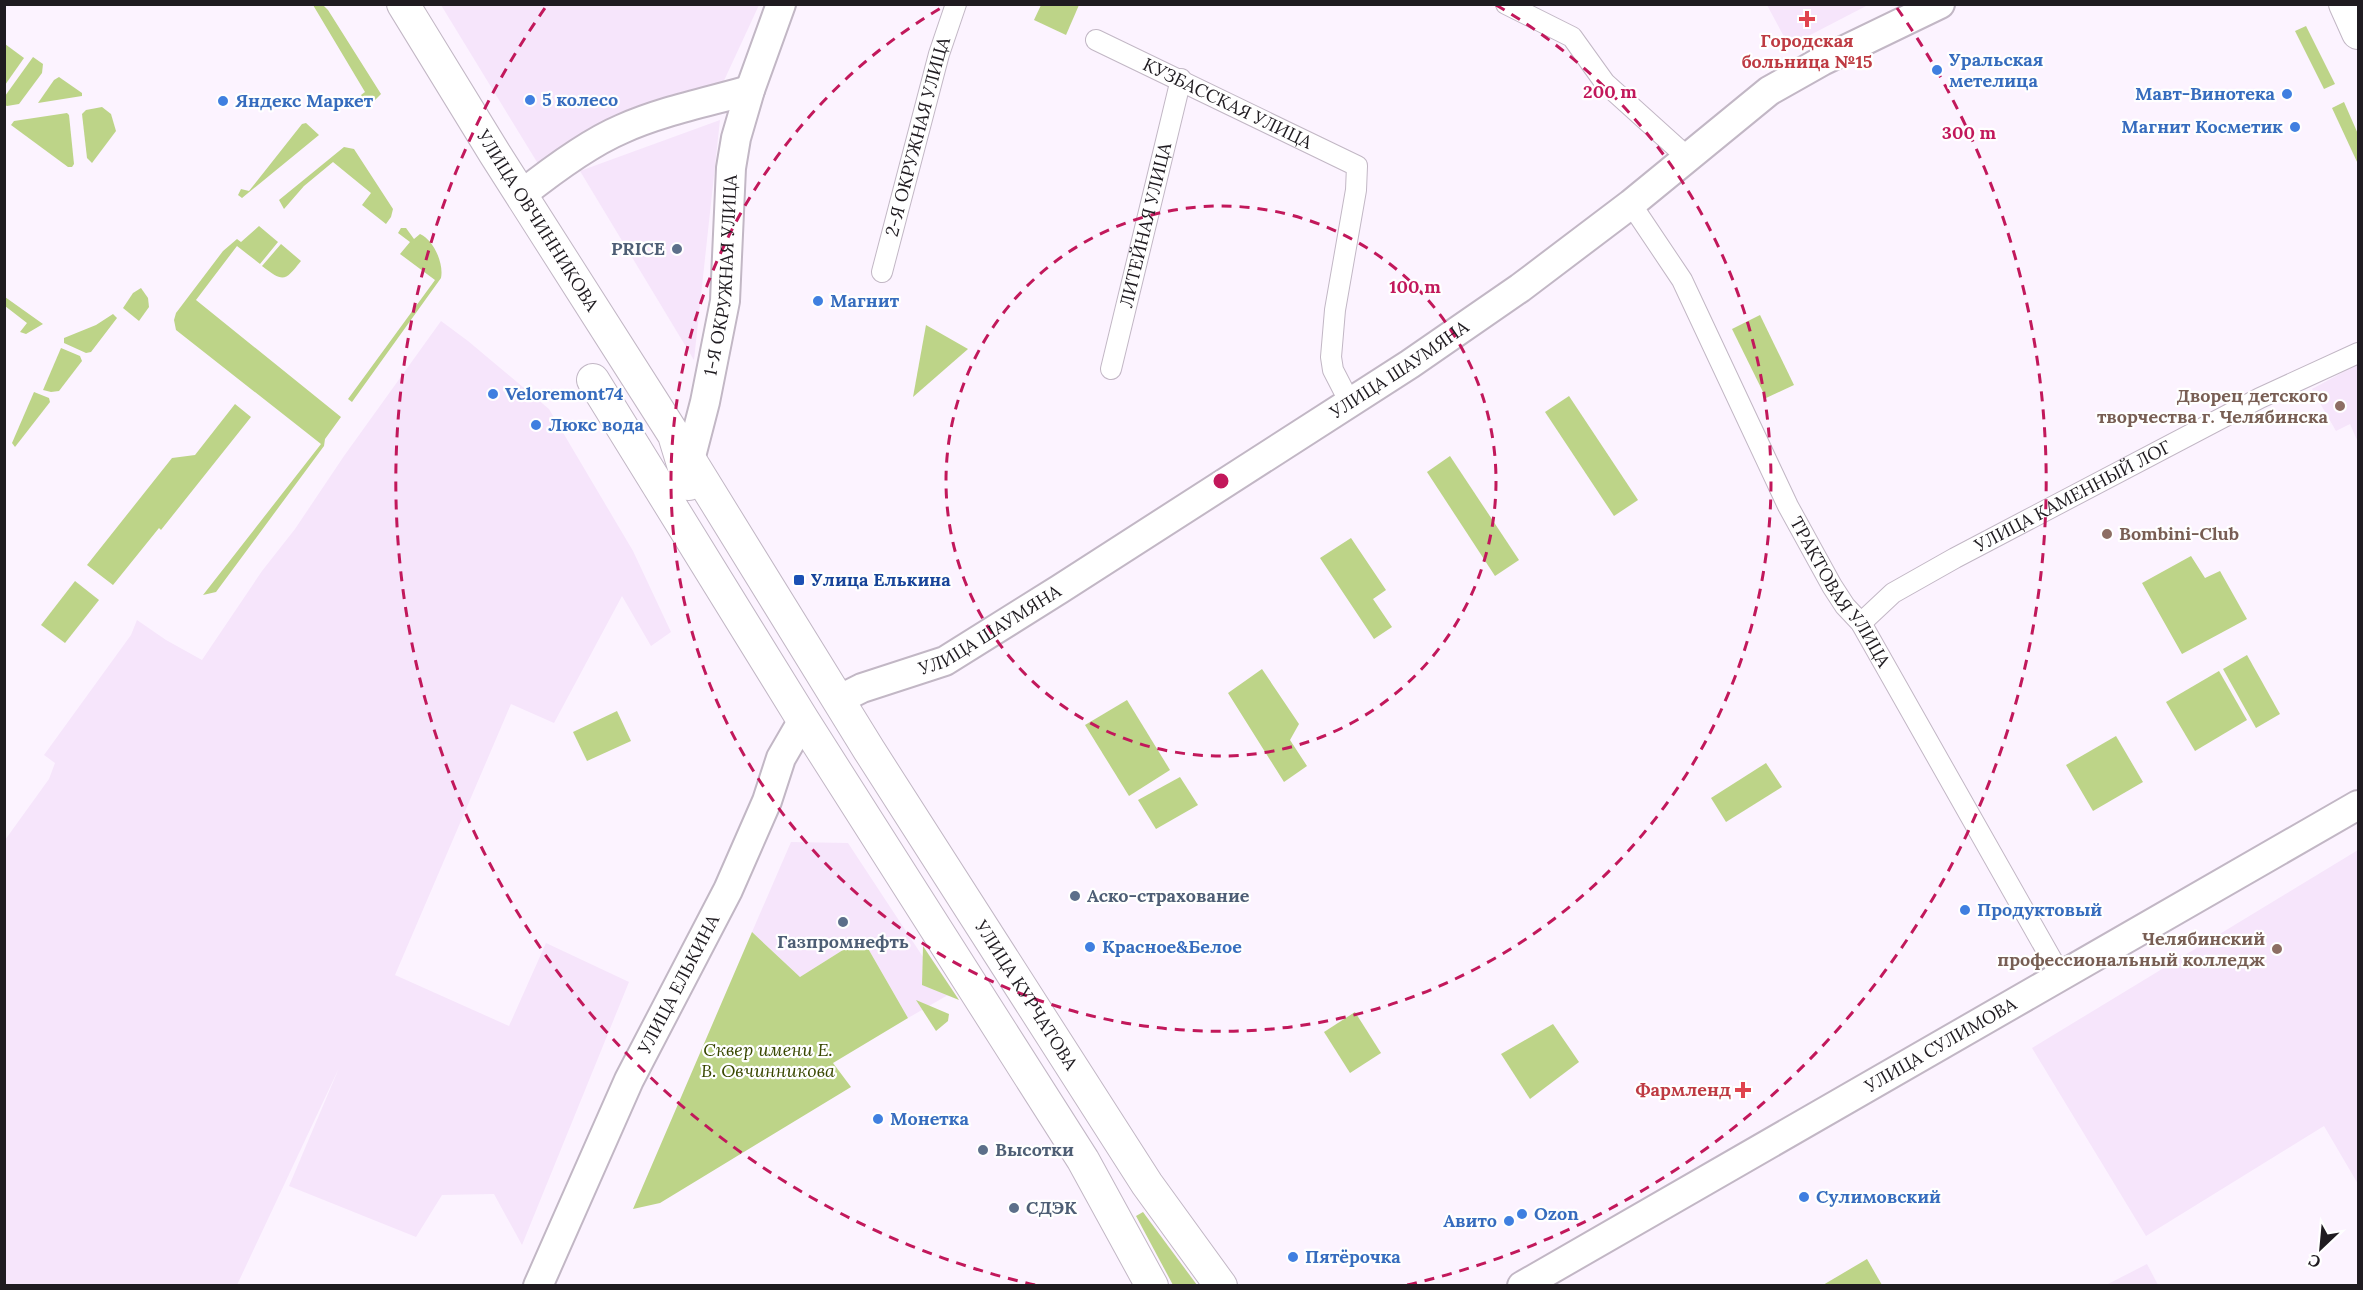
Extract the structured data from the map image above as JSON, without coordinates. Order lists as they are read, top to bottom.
{
  "streets": {
    "main road": ["УЛИЦА ОВЧИННИКОВА", "УЛИЦА КУРЧАТОВА"],
    "street": [
      "КУЗБАССКАЯ УЛИЦА",
      "2-Я ОКРУЖНАЯ УЛИЦА",
      "ЛИТЕЙНАЯ УЛИЦА",
      "1-Я ОКРУЖНАЯ УЛИЦА",
      "УЛИЦА ШАУМЯНА",
      "УЛИЦА КАМЕННЫЙ ЛОГ",
      "ТРАКТОВАЯ УЛИЦА",
      "УЛИЦА ЕЛЬКИНА",
      "УЛИЦА СУЛИМОВА"
    ]
  },
  "crossings": [
    ["КУЗБАССКАЯ УЛИЦА", "ЛИТЕЙНАЯ УЛИЦА"],
    ["КУЗБАССКАЯ УЛИЦА", "УЛИЦА ШАУМЯНА"],
    ["УЛИЦА ОВЧИННИКОВА", "1-Я ОКРУЖНАЯ УЛИЦА"],
    ["УЛИЦА ОВЧИННИКОВА", "УЛИЦА ШАУМЯНА"],
    ["УЛИЦА ОВЧИННИКОВА", "УЛИЦА КУРЧАТОВА"],
    ["УЛИЦА ШАУМЯНА", "ТРАКТОВАЯ УЛИЦА"],
    ["УЛИЦА ШАУМЯНА", "УЛИЦА КУРЧАТОВА"],
    ["УЛИЦА КАМЕННЫЙ ЛОГ", "ТРАКТОВАЯ УЛИЦА"],
    ["ТРАКТОВАЯ УЛИЦА", "УЛИЦА СУЛИМОВА"]
  ],
  "parks": ["Сквер имени Е. В. Овчинникова"],
  "places": {
    "health": ["Городская больница №15", "Фармленд"],
    "other": [
      "Уральская метелица",
      "Мавт-Винотека",
      "5 колесо",
      "Яндекс Маркет",
      "Магнит Косметик",
      "PRICE",
      "Магнит",
      "Veloremont74",
      "Дворец детского творчества г. Челябинска",
      "Люкс вода",
      "Bombini-Club",
      "Аско-страхование",
      "Продуктовый",
      "Газпромнефть",
      "Красное&Белое",
      "Челябинский профессиональный колледж",
      "Монетка",
      "Высотки",
      "Сулимовский",
      "СДЭК",
      "Ozon",
      "Авито",
      "Пятёрочка"
    ],
    "transit": ["Улица Елькина"]
  },
  "north": "bottom left",
  "rings": ["200 m", "300 m", "100 m"]
}
